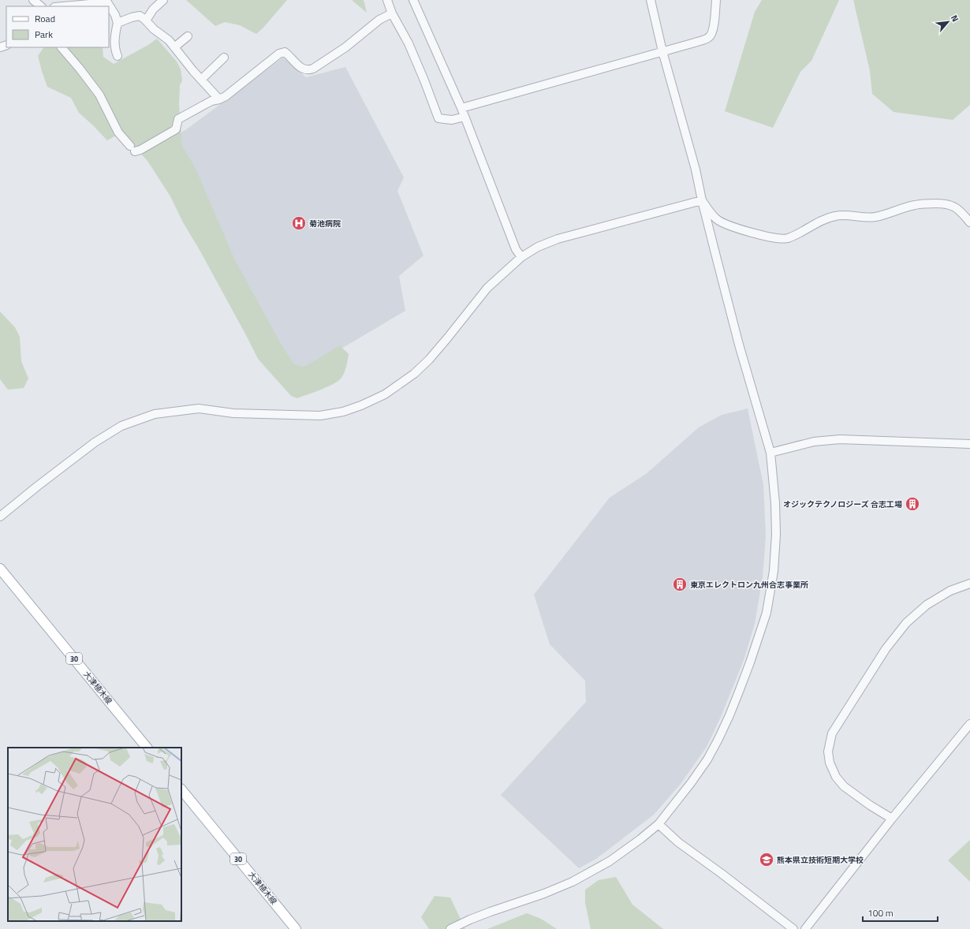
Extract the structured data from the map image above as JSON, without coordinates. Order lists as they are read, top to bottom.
{
  "streets": {
    "main road": ["30", "大津植木線"]
  },
  "places": {
    "hospital": ["菊池病院"],
    "building": ["オジックテクノロジーズ 合志工場", "東京エレクトロン九州合志事業所"],
    "school or university": ["熊本県立技術短期大学校"]
  },
  "legend": ["Road", "Park"],
  "scale_bar": "100 m",
  "north": "top right"
}
